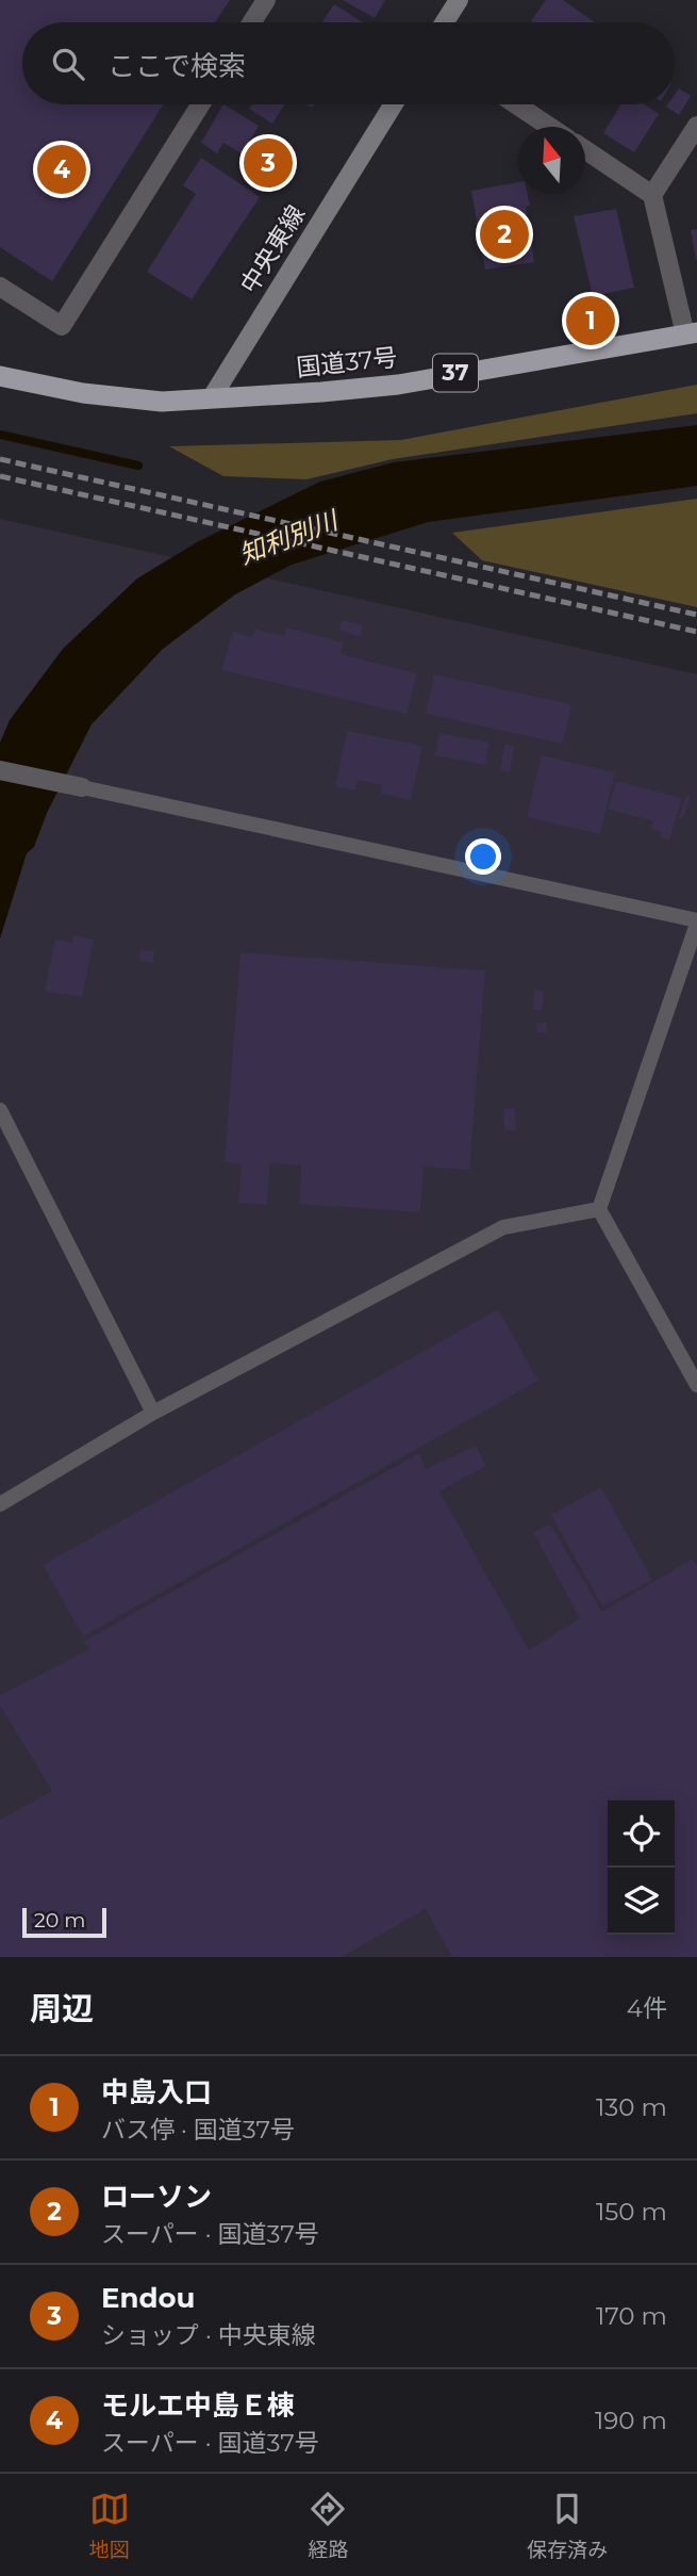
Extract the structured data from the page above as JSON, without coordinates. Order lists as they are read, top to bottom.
{
  "streets": {
    "highway": ["国道37号", "37"],
    "main road": ["中央東線"]
  },
  "crossings": [
    ["中央東線", "国道37号"]
  ],
  "water": ["知利別川"],
  "scale_bar": "20 m",
  "north": "top",
  "page": {
    "search": "ここで検索",
    "pins": [
      "3",
      "4",
      "2",
      "1"
    ],
    "scale": "20 m",
    "heading": ["周辺", "4件"],
    "list": [
      {
        "mark": "1",
        "name": "中島入口",
        "note": "バス停 · 国道37号",
        "value": "130 m"
      },
      {
        "mark": "2",
        "name": "ローソン",
        "note": "スーパー · 国道37号",
        "value": "150 m"
      },
      {
        "mark": "3",
        "name": "Endou",
        "note": "ショップ · 中央東線",
        "value": "170 m"
      },
      {
        "mark": "4",
        "name": "モルエ中島Ｅ棟",
        "note": "スーパー · 国道37号",
        "value": "190 m"
      }
    ],
    "nav": ["地図", "経路", "保存済み"]
  }
}
